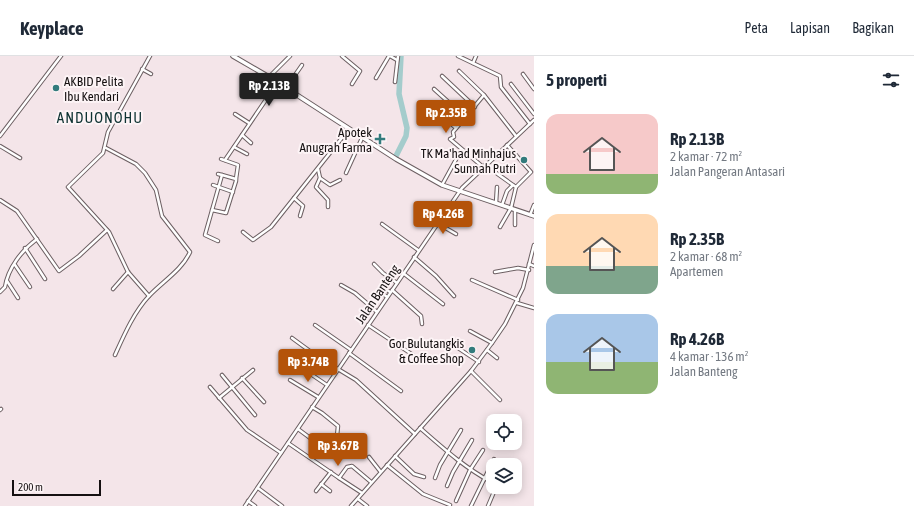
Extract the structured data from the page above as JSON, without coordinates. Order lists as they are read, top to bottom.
{
  "streets": {
    "street": ["Jalan Banteng"]
  },
  "districts": ["ANDUONOHU"],
  "places": {
    "other": ["AKBID Pelita Ibu Kendari", "TK Ma'had Minhajus Sunnah Putri", "Gor Bulutangkis & Coffee Shop"],
    "health": ["Apotek Anugrah Farma"]
  },
  "scale_bar": "200 m",
  "page": {
    "header": "Keyplace",
    "nav": ["Peta", "Lapisan", "Bagikan"],
    "heading": "5 properti",
    "price": [
      "Rp 2.13B",
      "Rp 2.35B",
      "Rp 4.26B",
      "Rp 3.74B",
      "Rp 3.67B"
    ],
    "list": [
      {
        "name": "Rp 2.13B",
        "note": "2 kamar · 72 m² · Jalan Pangeran Antasari"
      },
      {
        "name": "Rp 2.35B",
        "note": "2 kamar · 68 m² · Apartemen"
      },
      {
        "name": "Rp 4.26B",
        "note": "4 kamar · 136 m² · Jalan Banteng"
      }
    ],
    "scale": "200 m"
  }
}
